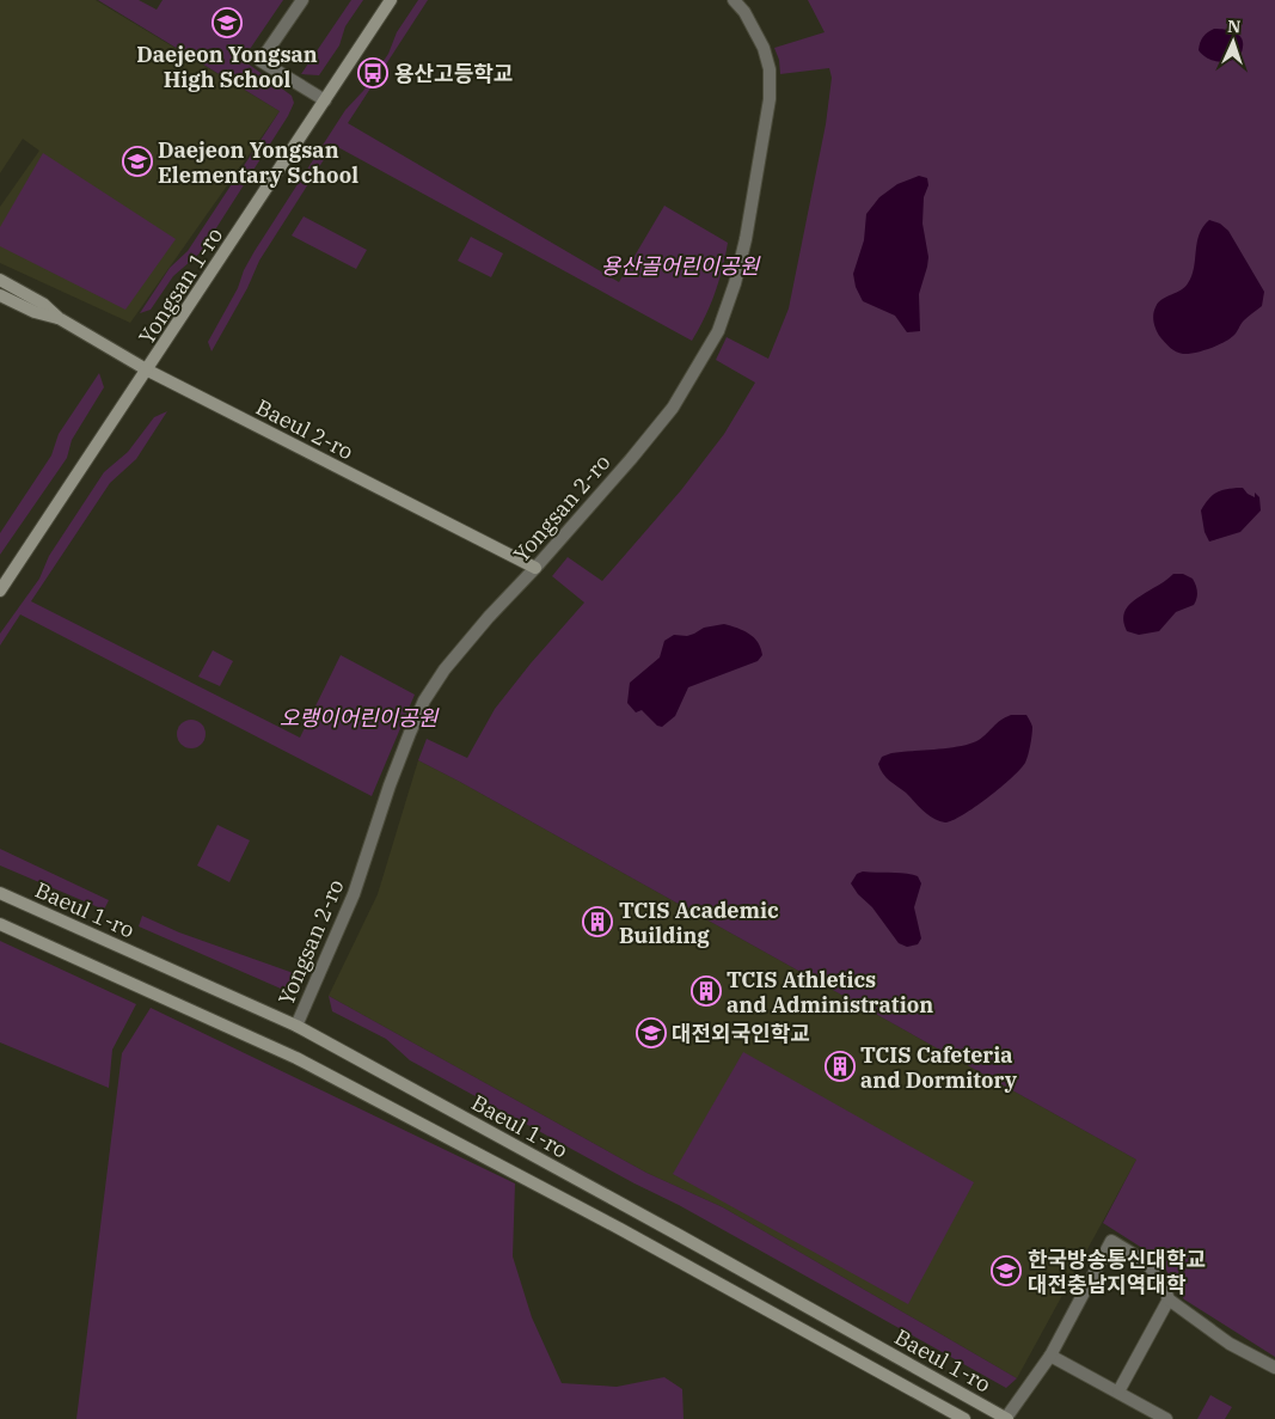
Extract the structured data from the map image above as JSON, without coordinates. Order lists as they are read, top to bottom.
{
  "streets": {
    "main road": ["Yongsan 1-ro", "Baeul 2-ro", "Baeul 1-ro"],
    "street": ["Yongsan 2-ro"]
  },
  "crossings": [
    ["Yongsan 1-ro", "Baeul 2-ro"],
    ["Baeul 2-ro", "Yongsan 2-ro"],
    ["Yongsan 2-ro", "Baeul 1-ro"]
  ],
  "parks": ["용산골어린이공원", "오랭이어린이공원"],
  "places": {
    "school or university": [
      "Daejeon Yongsan High School",
      "Daejeon Yongsan Elementary School",
      "대전외국인학교",
      "한국방송통신대학교 대전충남지역대학"
    ],
    "bus stop": ["용산고등학교"],
    "building": ["TCIS Academic Building", "TCIS Athletics and Administration", "TCIS Cafeteria and Dormitory"]
  },
  "north": "top"
}
